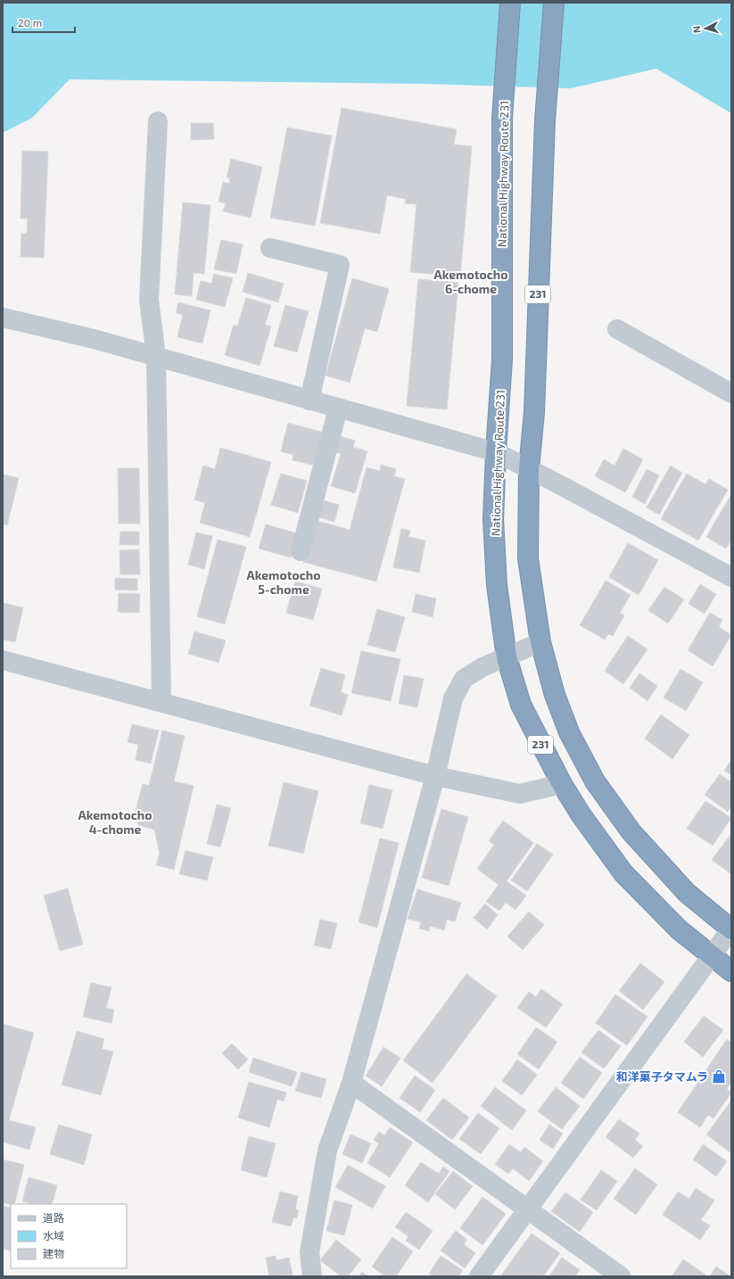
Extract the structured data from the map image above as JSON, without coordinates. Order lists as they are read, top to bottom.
{
  "streets": {
    "highway": ["National Highway Route 231", "231"]
  },
  "districts": ["Akemotocho 6-chome", "Akemotocho 5-chome", "Akemotocho 4-chome"],
  "places": {
    "shop": ["和洋菓子タマムラ"]
  },
  "legend": ["道路", "水域", "建物"],
  "scale_bar": "20 m",
  "north": "left"
}
